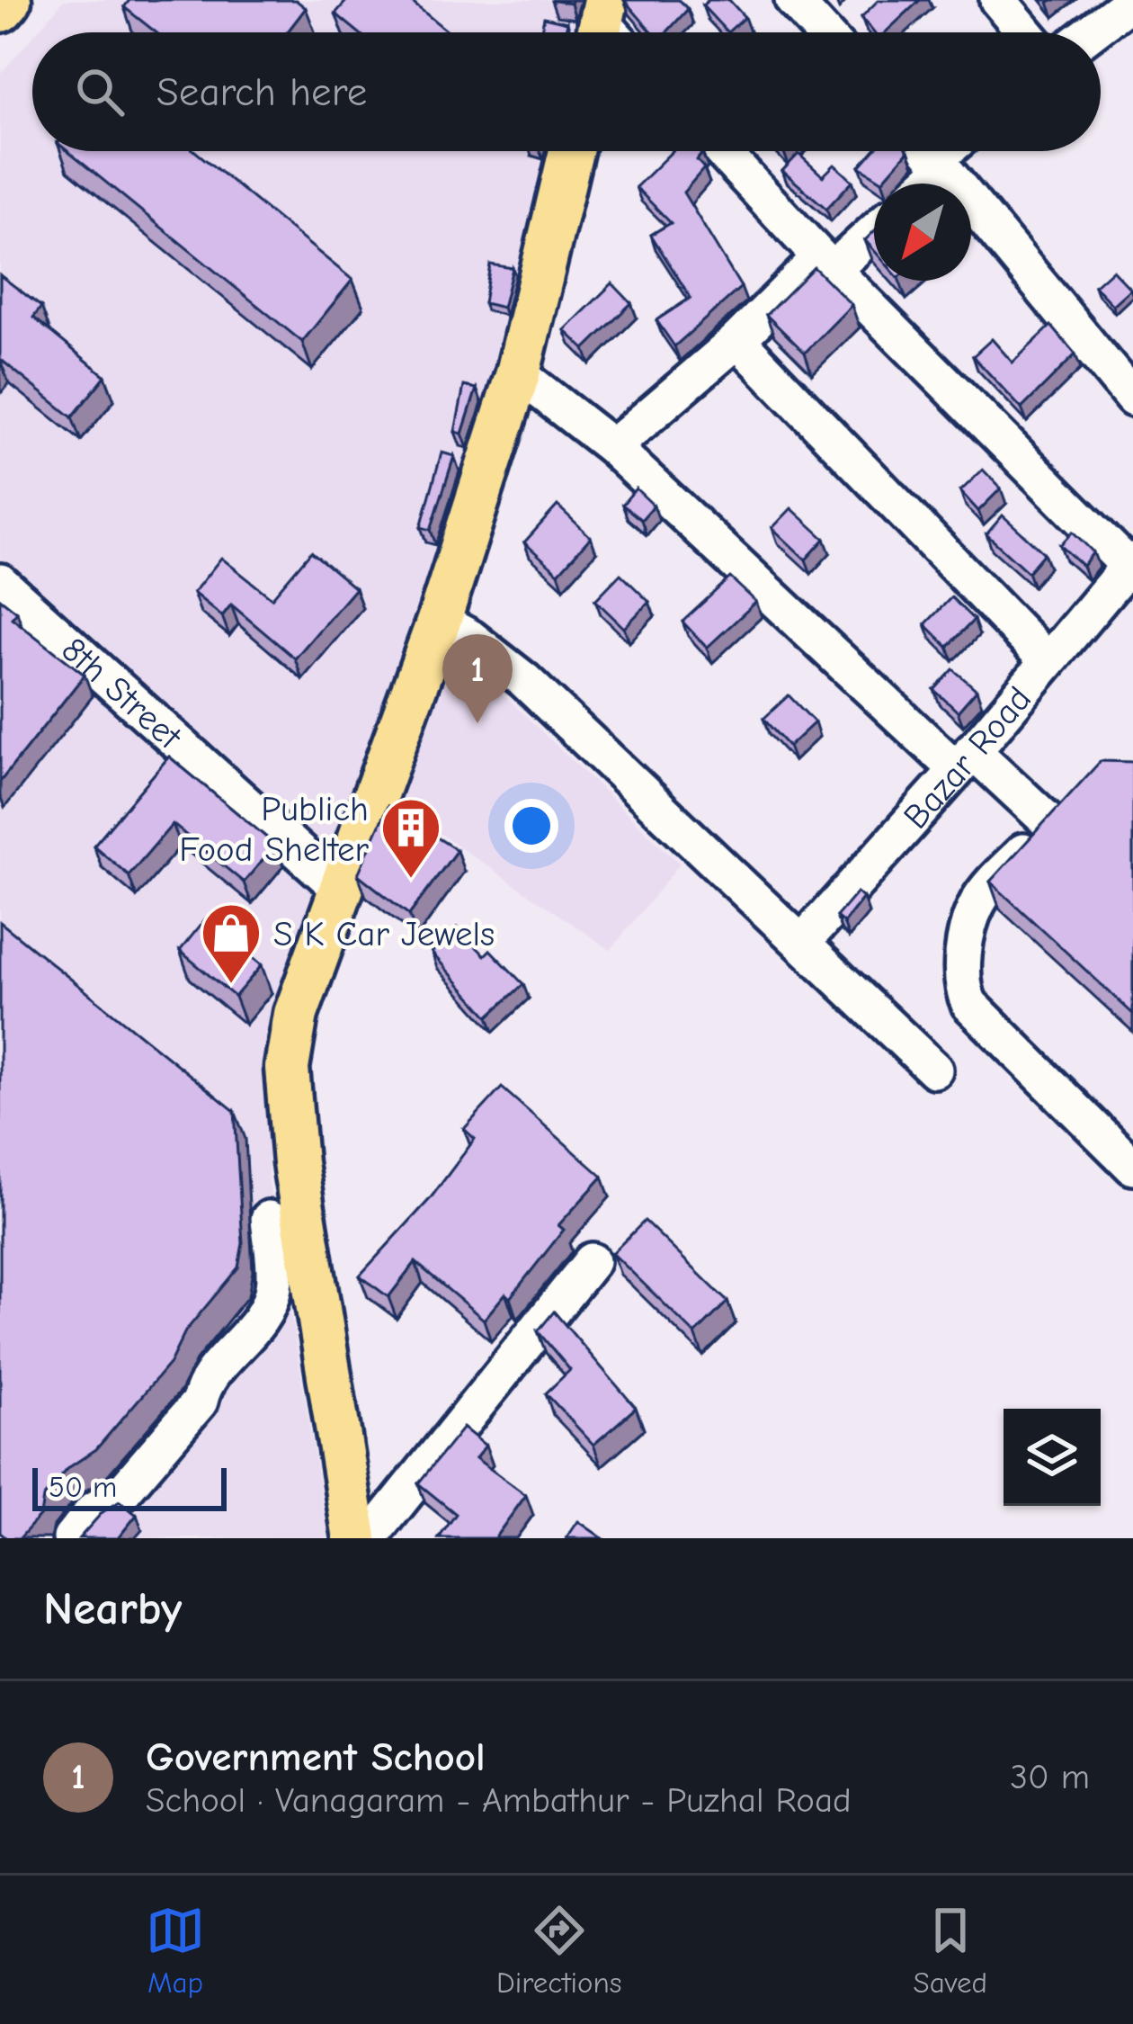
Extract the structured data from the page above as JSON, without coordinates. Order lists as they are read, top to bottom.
{
  "streets": {
    "street": ["8th Street", "Bazar Road"]
  },
  "places": {
    "building": ["Publich Food Shelter"],
    "shop": ["S K Car Jewels"]
  },
  "scale_bar": "50 m",
  "north": "bottom left",
  "page": {
    "search": "Search here",
    "pins": "1",
    "scale": "50 m",
    "heading": "Nearby",
    "list": [
      {
        "mark": "1",
        "name": "Government School",
        "note": "School · Vanagaram - Ambathur - Puzhal Road",
        "value": "30 m"
      }
    ],
    "nav": ["Map", "Directions", "Saved"]
  }
}
